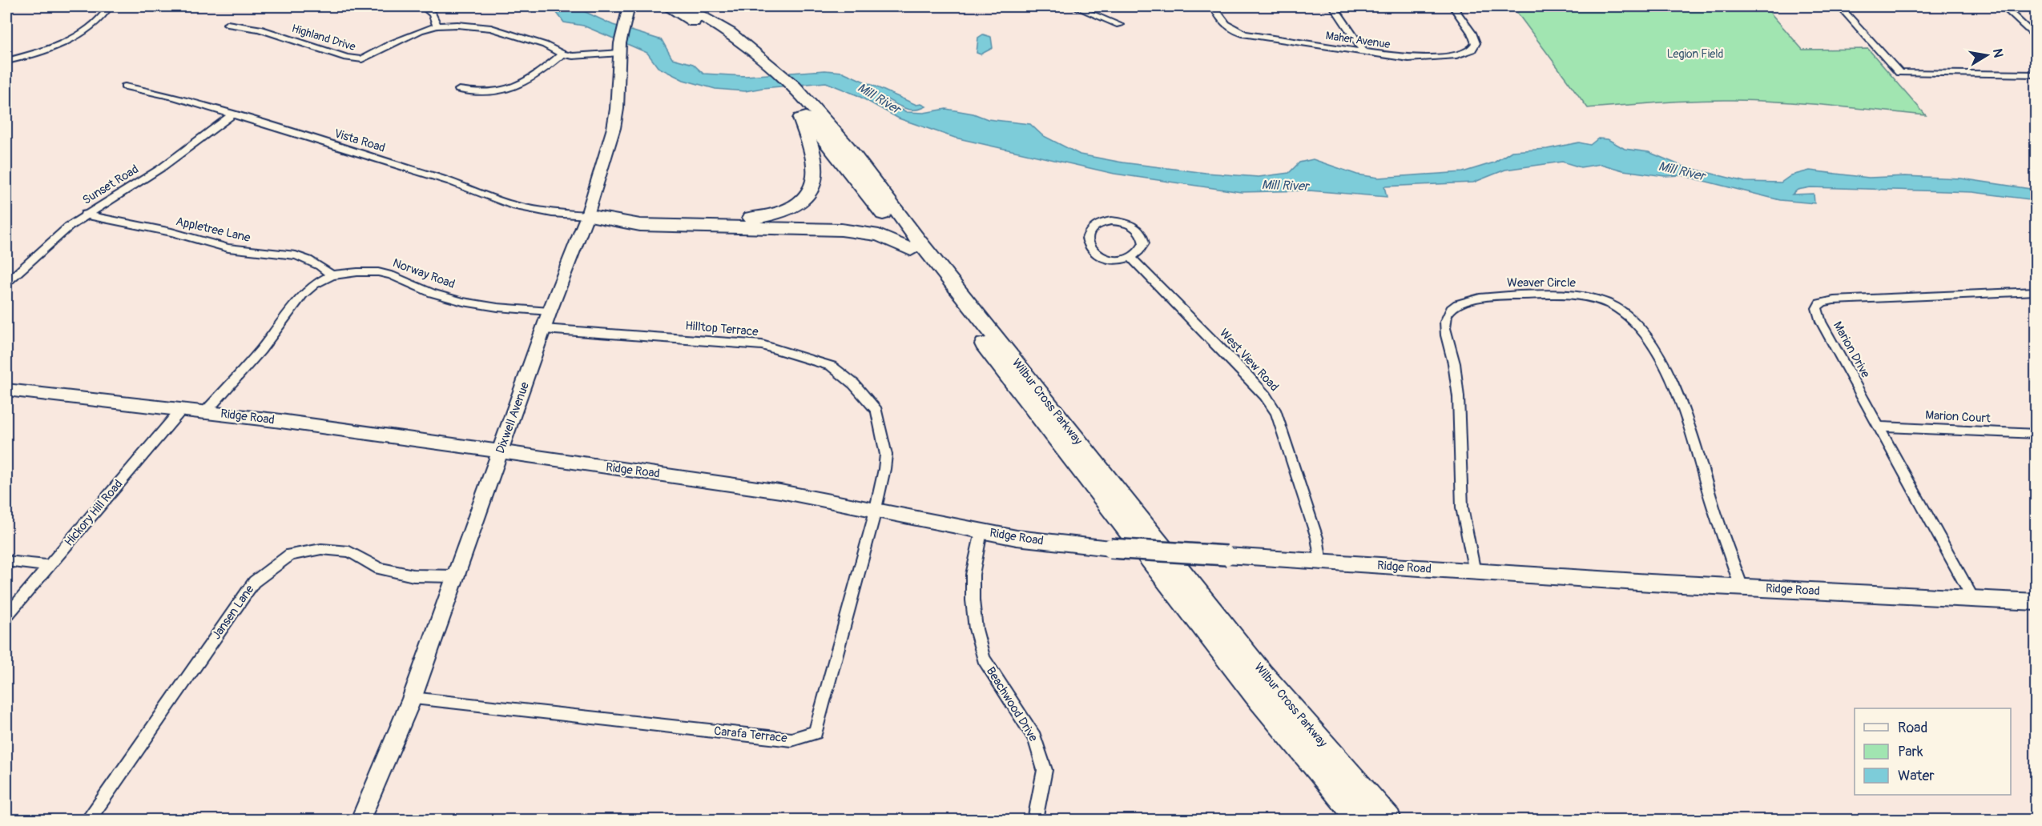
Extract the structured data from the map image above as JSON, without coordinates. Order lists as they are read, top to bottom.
{
  "streets": {
    "highway": ["Wilbur Cross Parkway"],
    "main road": ["Ridge Road", "Dixwell Avenue"],
    "street": [
      "Highland Drive",
      "Maher Avenue",
      "Vista Road",
      "Sunset Road",
      "Appletree Lane",
      "Norway Road",
      "Weaver Circle",
      "Hilltop Terrace",
      "Marion Drive",
      "West View Road",
      "Marion Court",
      "Hickory Hill Road",
      "Jansen Lane",
      "Beachwood Drive",
      "Carafa Terrace"
    ]
  },
  "crossings": [
    ["Vista Road", "Sunset Road"],
    ["Vista Road", "Dixwell Avenue"],
    ["Sunset Road", "Appletree Lane"],
    ["Appletree Lane", "Norway Road"],
    ["Norway Road", "Ridge Road"],
    ["Norway Road", "Dixwell Avenue"],
    ["Weaver Circle", "Ridge Road"],
    ["Hilltop Terrace", "Dixwell Avenue"],
    ["Hilltop Terrace", "Carafa Terrace"],
    ["Marion Drive", "Ridge Road"],
    ["Marion Drive", "Marion Court"],
    ["West View Road", "Ridge Road"],
    ["Ridge Road", "Dixwell Avenue"],
    ["Ridge Road", "Hickory Hill Road"],
    ["Ridge Road", "Beachwood Drive"],
    ["Ridge Road", "Carafa Terrace"],
    ["Dixwell Avenue", "Jansen Lane"],
    ["Dixwell Avenue", "Carafa Terrace"]
  ],
  "water": ["Mill River"],
  "parks": ["Legion Field"],
  "legend": ["Road", "Park", "Water"],
  "north": "right"
}
